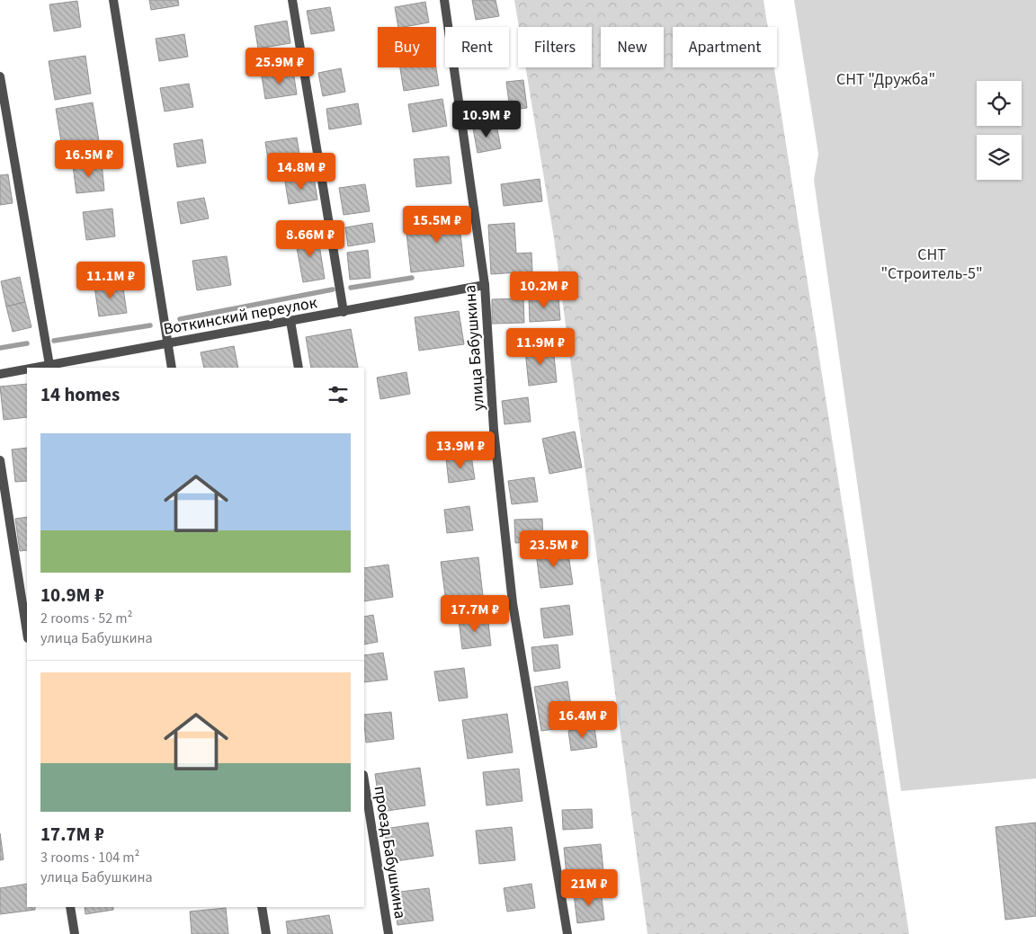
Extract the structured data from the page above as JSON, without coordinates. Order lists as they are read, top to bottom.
{
  "streets": {
    "street": ["Воткинский переулок", "улица Бабушкина", "проезд Бабушкина"]
  },
  "crossings": [
    ["Воткинский переулок", "улица Бабушкина"]
  ],
  "parks": ["СНТ \"Дружба\"", "СНТ \"Строитель-5\""],
  "page": {
    "chip": [
      "Buy",
      "Rent",
      "Filters",
      "New",
      "Apartment"
    ],
    "price": [
      "25.9M ₽",
      "10.9M ₽",
      "16.5M ₽",
      "14.8M ₽",
      "15.5M ₽",
      "8.66M ₽",
      "11.1M ₽",
      "10.2M ₽",
      "11.9M ₽",
      "13.9M ₽",
      "23.5M ₽",
      "17.7M ₽",
      "16.4M ₽",
      "21M ₽"
    ],
    "heading": "14 homes",
    "list": [
      {
        "name": "10.9M ₽",
        "note": "2 rooms · 52 m² · улица Бабушкина"
      },
      {
        "name": "17.7M ₽",
        "note": "3 rooms · 104 m² · улица Бабушкина"
      }
    ]
  }
}
